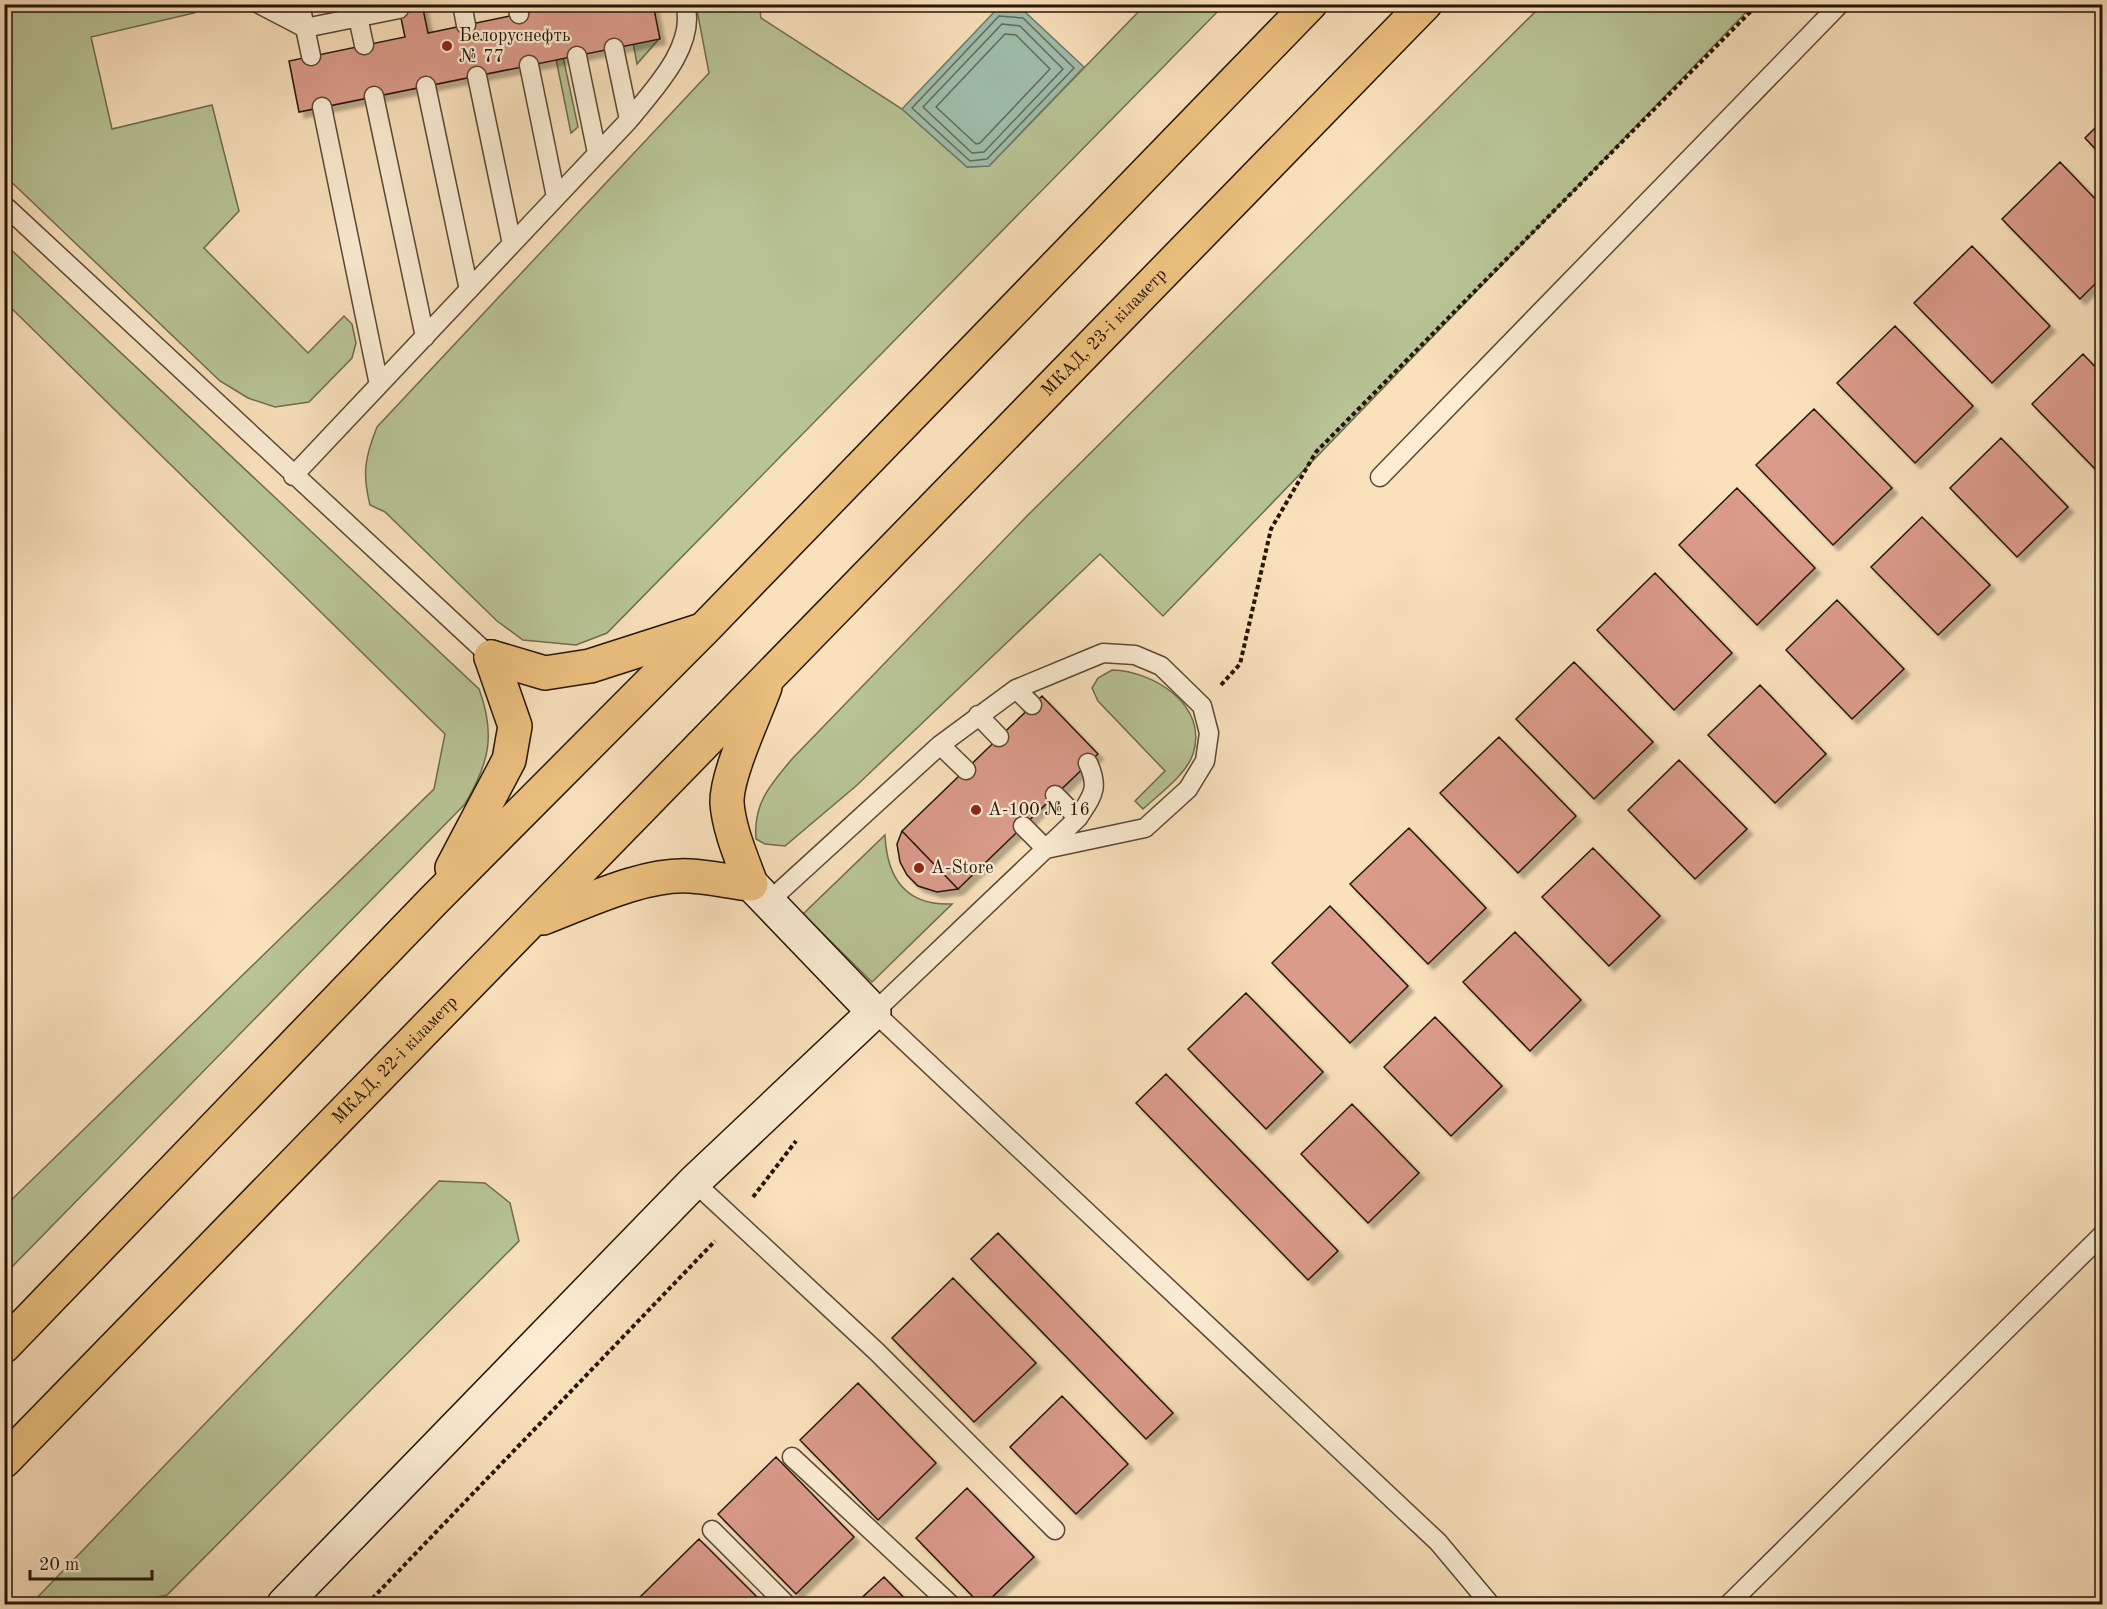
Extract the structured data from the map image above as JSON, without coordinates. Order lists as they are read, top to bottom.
{
  "streets": {
    "highway": ["МКАД, 23-і кіламетр", "МКАД, 22-і кіламетр"]
  },
  "crossings": [
    ["МКАД, 23-і кіламетр", "МКАД, 22-і кіламетр"]
  ],
  "places": ["Белоруснефть № 77", "А-100 № 16", "A-Store"],
  "scale_bar": "20 m"
}
